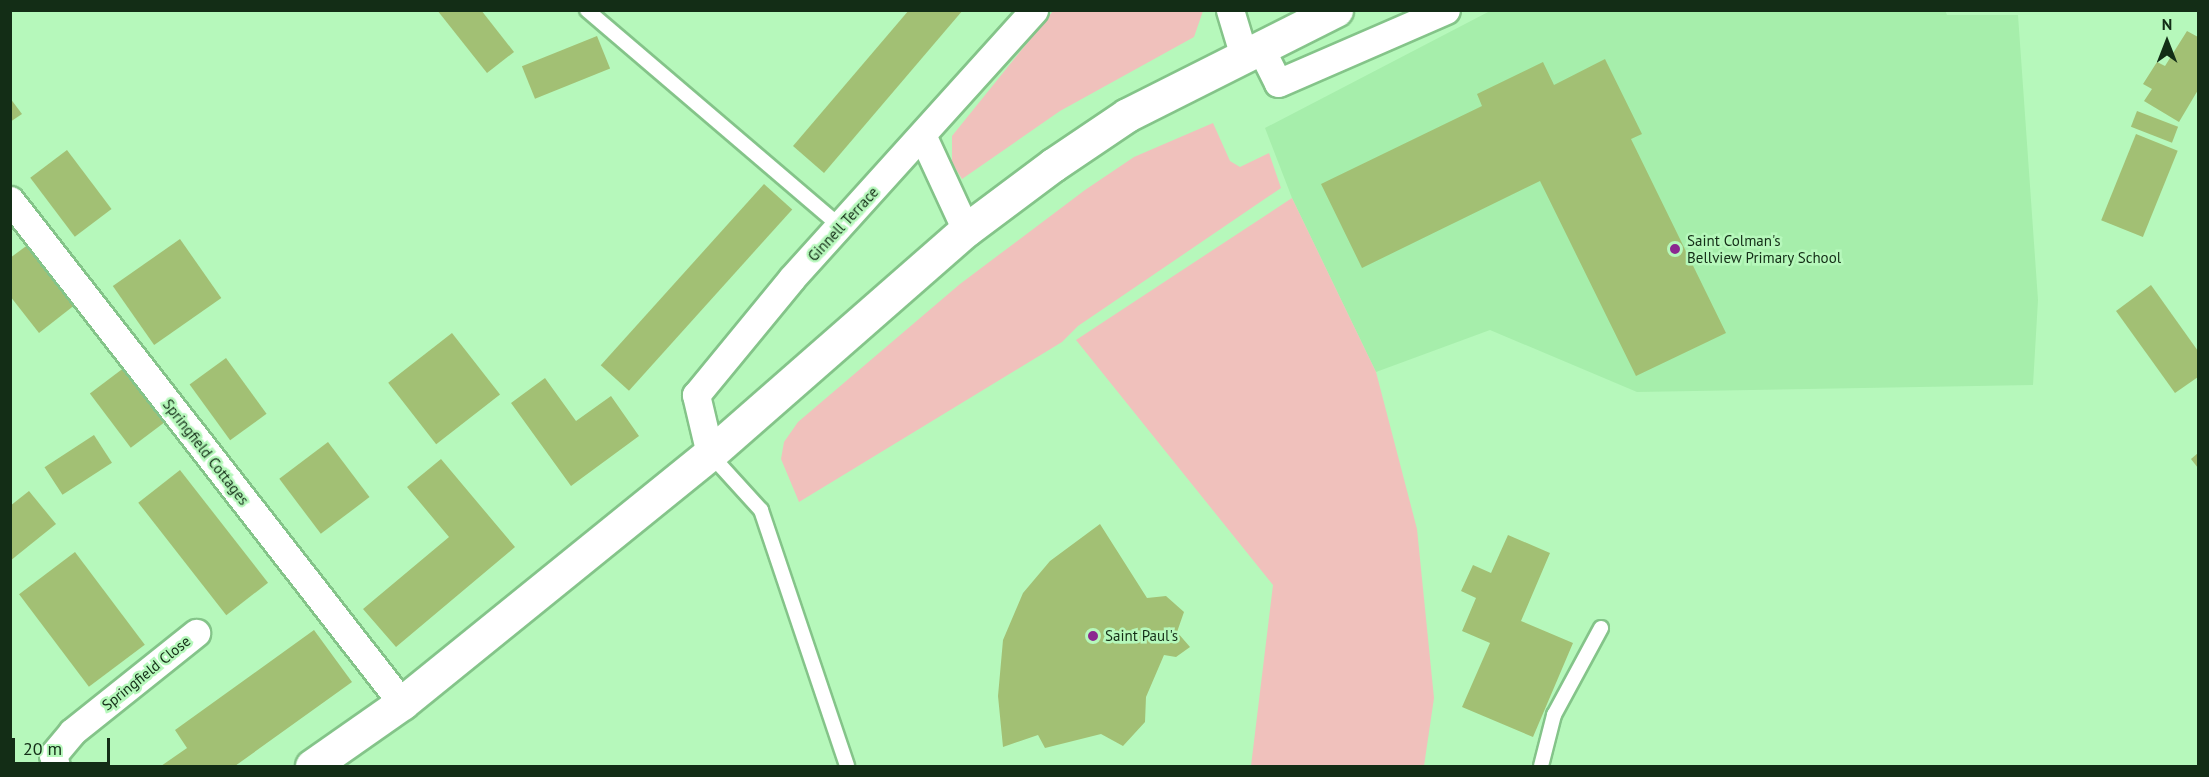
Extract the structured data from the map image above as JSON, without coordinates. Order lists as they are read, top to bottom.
{
  "streets": {
    "street": ["Ginnell Terrace", "Springfield Cottages", "Springfield Close"]
  },
  "places": ["Saint Colman's Bellview Primary School", "Saint Paul's"],
  "scale_bar": "20 m",
  "north": "top"
}
